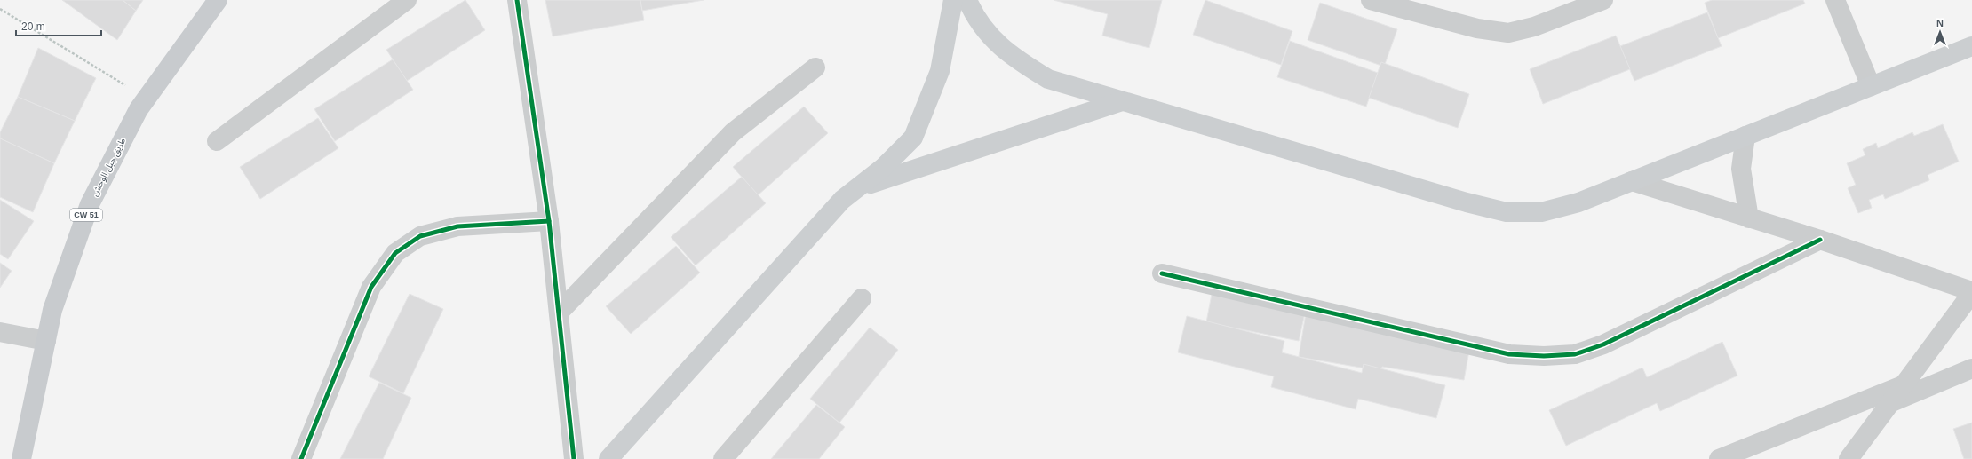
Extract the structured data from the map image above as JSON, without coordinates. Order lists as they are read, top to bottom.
{
  "streets": {
    "main road": ["طريق جبل الوحش", "CW 51"]
  },
  "scale_bar": "20 m",
  "north": "top"
}
